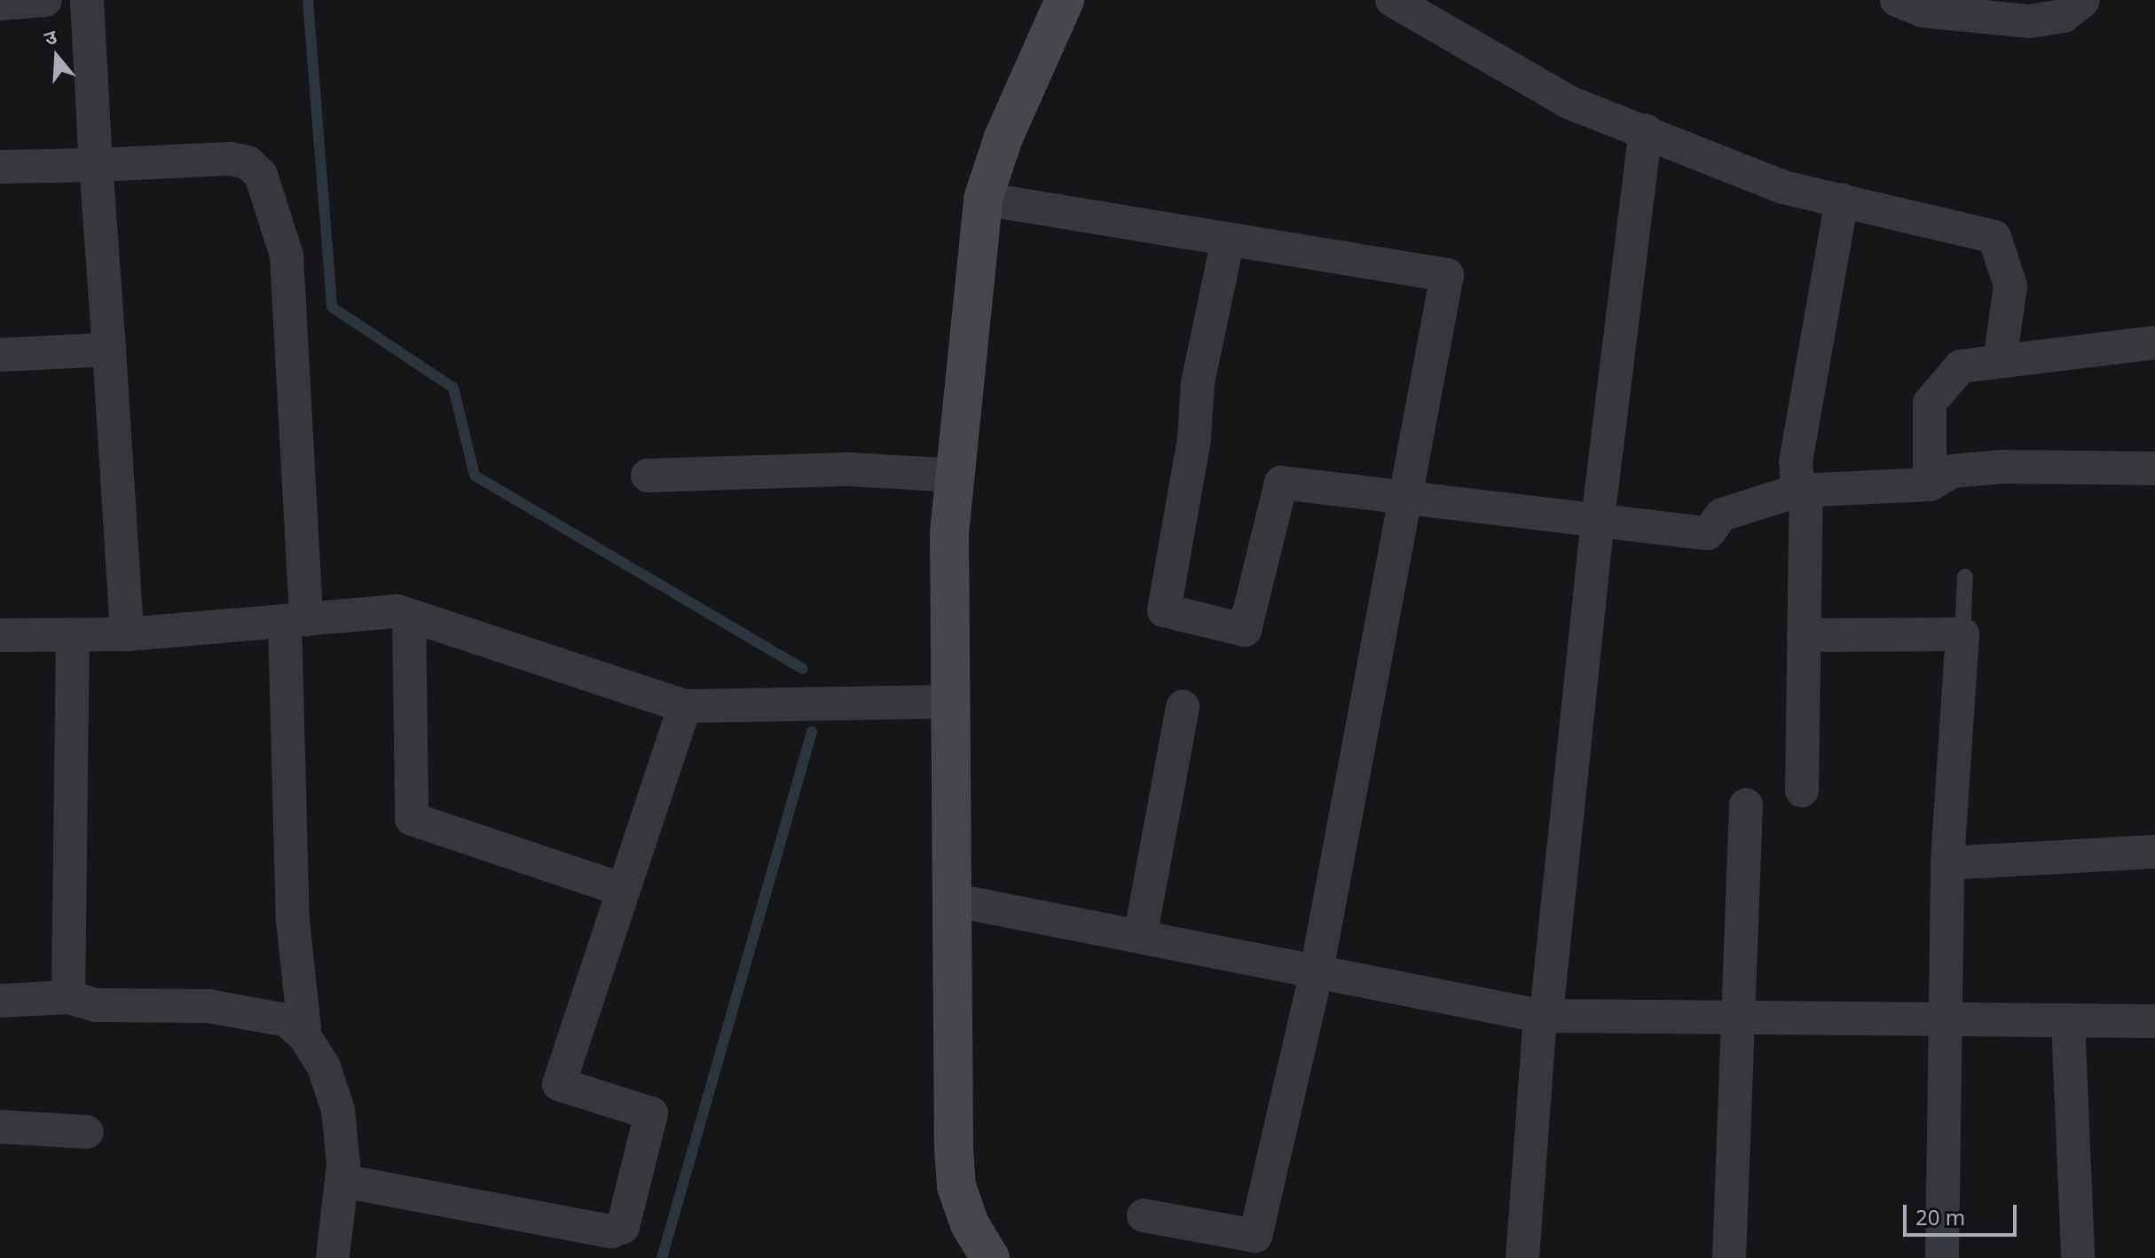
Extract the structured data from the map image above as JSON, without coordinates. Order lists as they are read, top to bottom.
{
  "scale_bar": "20 m",
  "north": "top"
}
